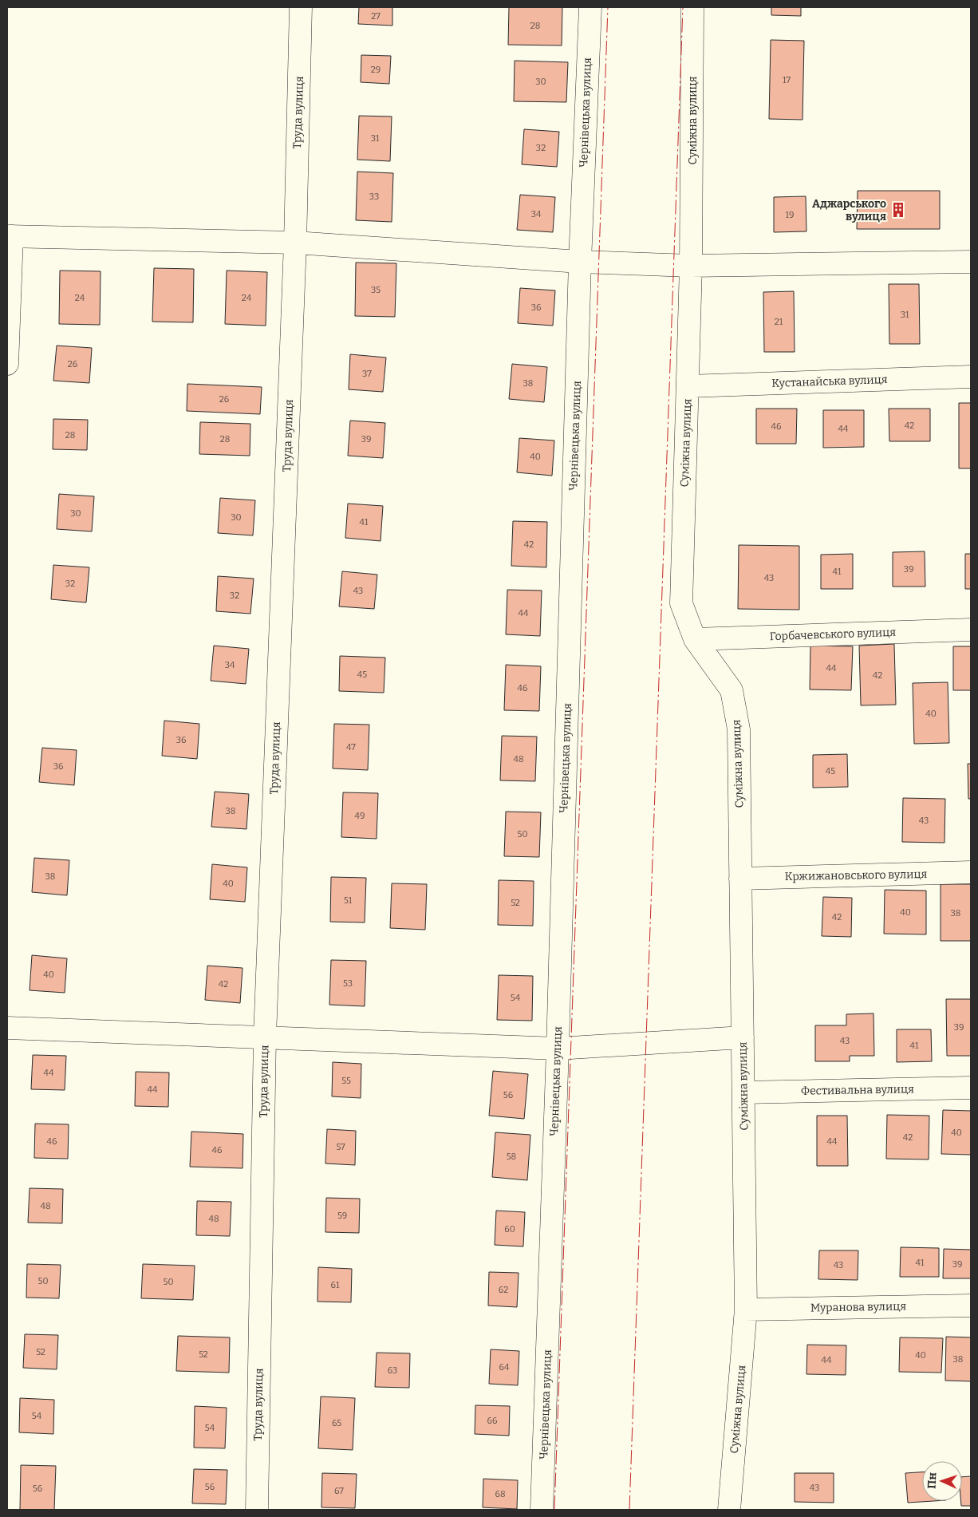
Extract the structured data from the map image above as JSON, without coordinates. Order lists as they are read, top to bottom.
{
  "streets": {
    "street": [
      "Труда вулиця",
      "Чернівецька вулиця",
      "Суміжна вулиця",
      "Кустанайська вулиця",
      "Горбачевського вулиця",
      "Кржижановського вулиця",
      "Фестивальна вулиця",
      "Муранова вулиця"
    ]
  },
  "crossings": [
    ["Суміжна вулиця", "Кустанайська вулиця"],
    ["Суміжна вулиця", "Горбачевського вулиця"],
    ["Суміжна вулиця", "Кржижановського вулиця"],
    ["Суміжна вулиця", "Фестивальна вулиця"],
    ["Суміжна вулиця", "Муранова вулиця"]
  ],
  "places": {
    "building": ["Аджарського вулиця"]
  },
  "house_numbers": [
    "27",
    "28",
    "29",
    "17",
    "30",
    "31",
    "32",
    "33",
    "34",
    "19",
    "35",
    "24",
    "24",
    "36",
    "31",
    "21",
    "26",
    "37",
    "38",
    "26",
    "42",
    "46",
    "44",
    "28",
    "28",
    "39",
    "40",
    "30",
    "30",
    "41",
    "42",
    "39",
    "41",
    "43",
    "32",
    "43",
    "32",
    "44",
    "34",
    "44",
    "45",
    "42",
    "46",
    "40",
    "36",
    "47",
    "48",
    "36",
    "45",
    "38",
    "49",
    "43",
    "50",
    "38",
    "40",
    "51",
    "52",
    "40",
    "38",
    "42",
    "40",
    "53",
    "42",
    "54",
    "39",
    "43",
    "41",
    "44",
    "55",
    "44",
    "56",
    "40",
    "42",
    "46",
    "44",
    "57",
    "46",
    "58",
    "48",
    "59",
    "48",
    "60",
    "41",
    "39",
    "43",
    "50",
    "50",
    "61",
    "62",
    "52",
    "52",
    "40",
    "38",
    "44",
    "64",
    "63",
    "54",
    "66",
    "65",
    "54",
    "56",
    "43",
    "56",
    "67",
    "68"
  ],
  "north": "left"
}
